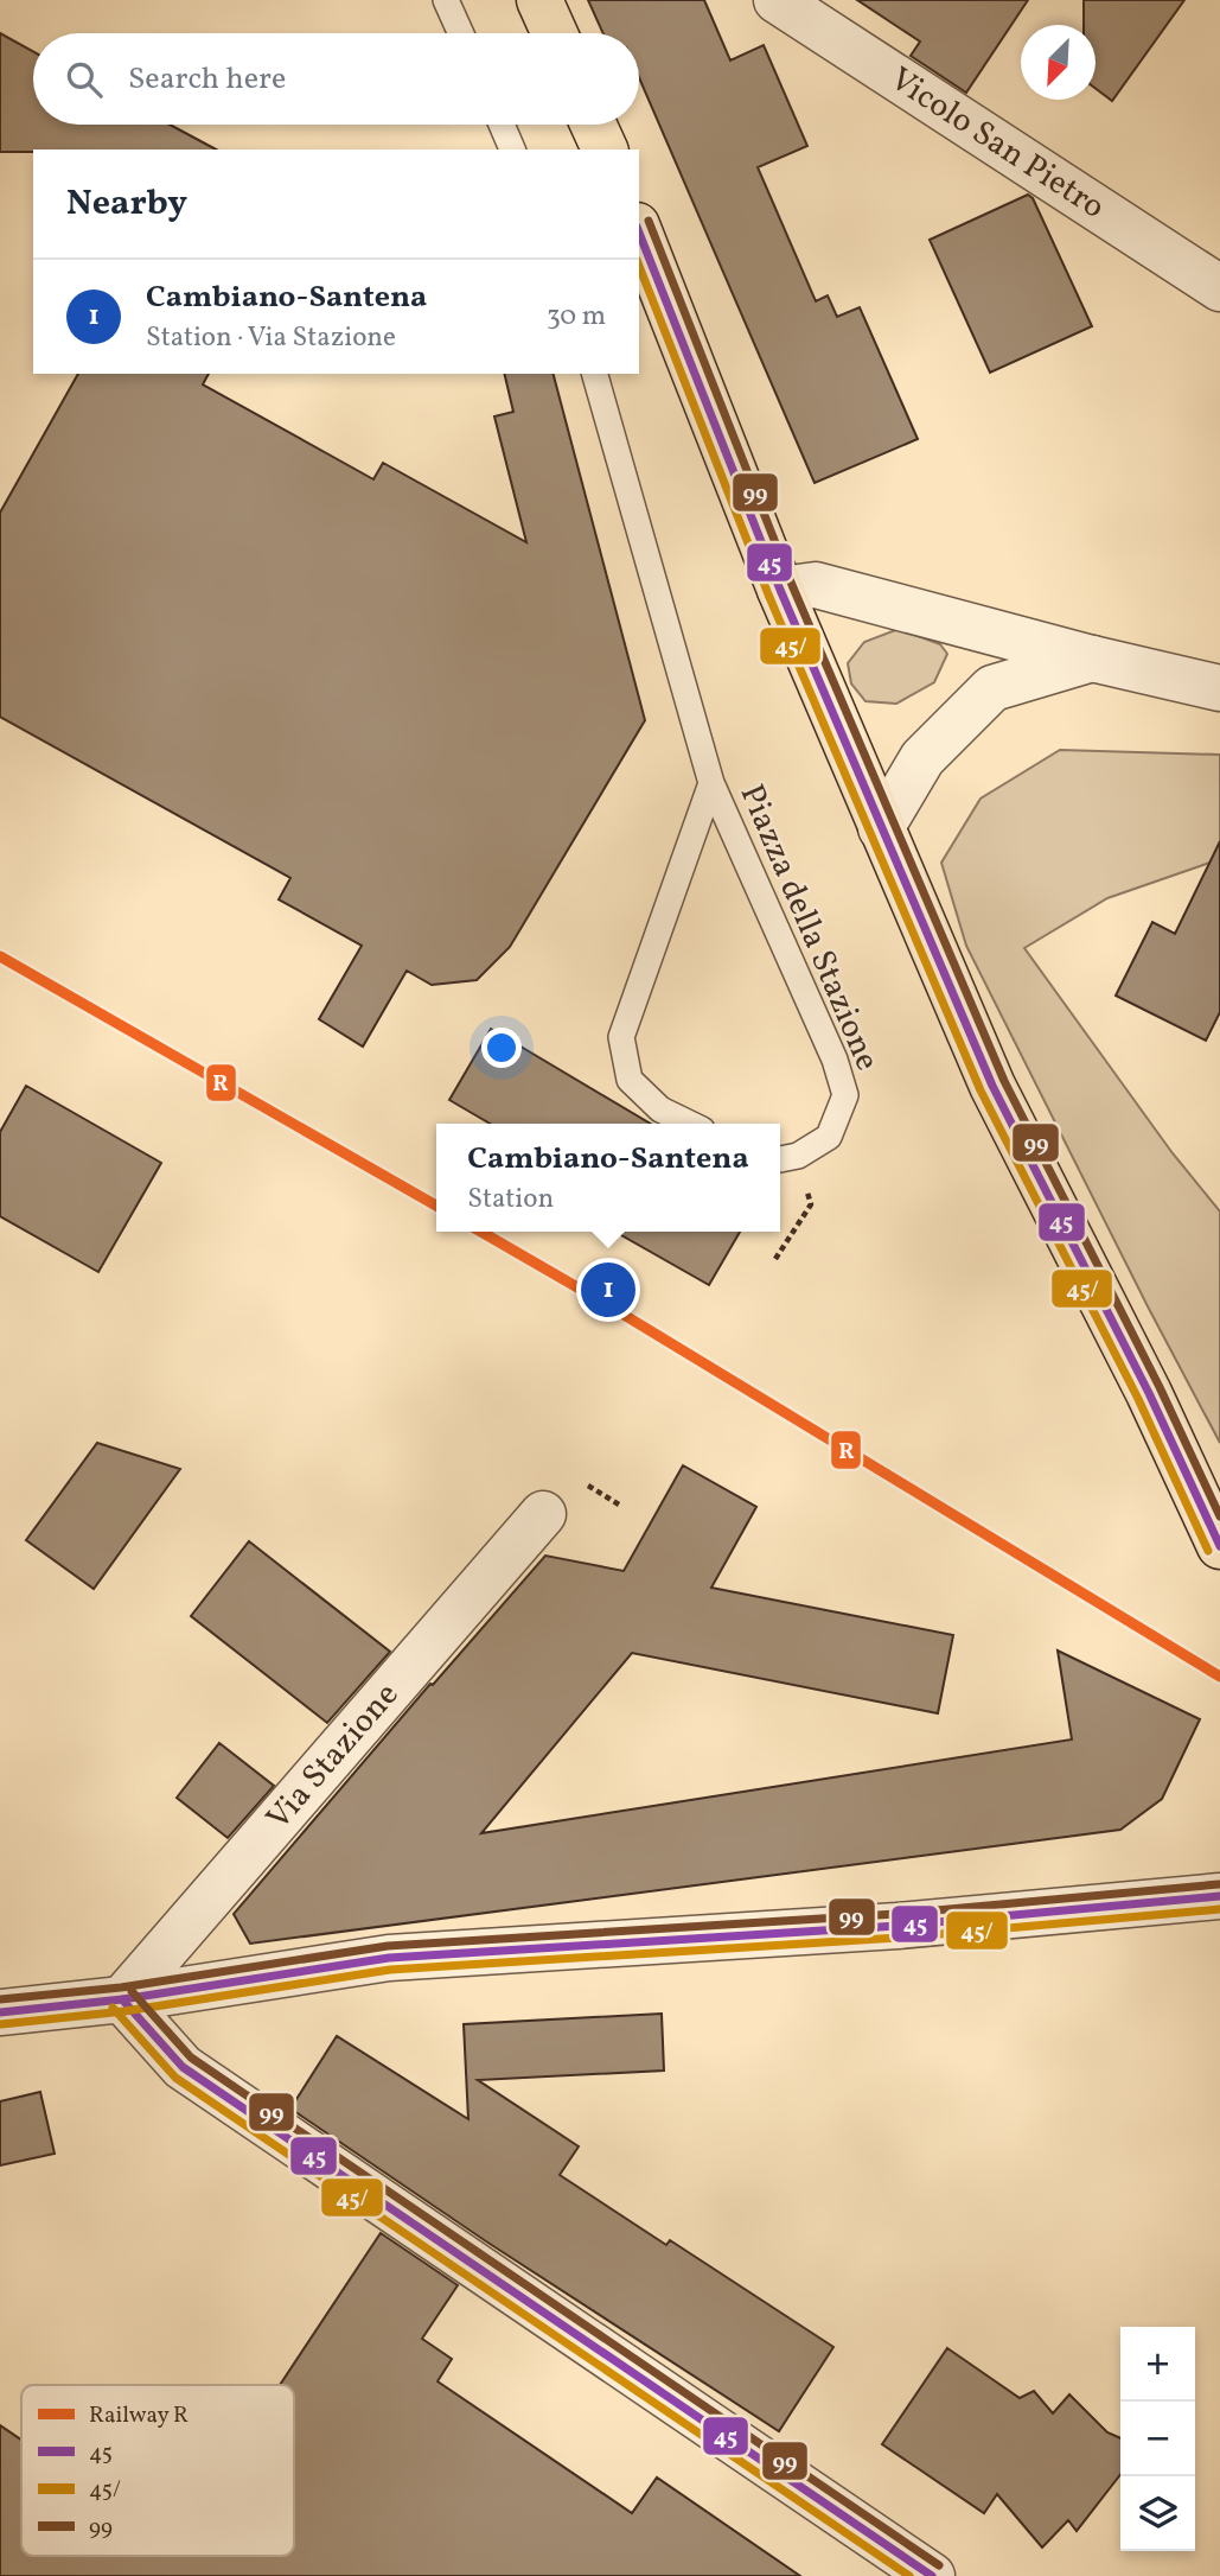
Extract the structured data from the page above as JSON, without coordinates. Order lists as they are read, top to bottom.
{
  "streets": {
    "street": ["Vicolo San Pietro", "Via Stazione"],
    "lane": ["Piazza della Stazione"]
  },
  "lines": [
    "transit line 99",
    "transit line 45",
    "transit line 45/",
    "rail line R"
  ],
  "legend": [
    "Railway R",
    "45",
    "45/",
    "99"
  ],
  "north": "bottom left",
  "page": {
    "search": "Search here",
    "heading": "Nearby",
    "list": [
      {
        "mark": "1",
        "name": "Cambiano-Santena",
        "note": "Station · Via Stazione",
        "value": "30 m"
      }
    ],
    "popup": ["Cambiano-Santena", "Station"],
    "pins": "1",
    "map_buttons": ["+", "−"]
  }
}
